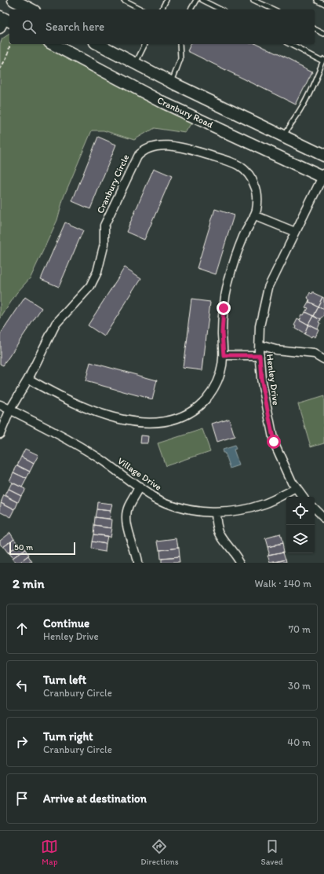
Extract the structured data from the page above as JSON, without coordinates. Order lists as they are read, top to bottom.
{
  "streets": {
    "main road": ["Cranbury Road"],
    "street": ["Cranbury Circle", "Henley Drive", "Village Drive"]
  },
  "crossings": [
    ["Cranbury Road", "Henley Drive"],
    ["Henley Drive", "Village Drive"]
  ],
  "scale_bar": "50 m",
  "page": {
    "search": "Search here",
    "scale": "50 m",
    "heading": ["2 min", "Walk · 140 m"],
    "list": [
      ["Continue", "Henley Drive", "70 m"],
      ["Turn left", "Cranbury Circle", "30 m"],
      ["Turn right", "Cranbury Circle", "40 m"],
      "Arrive at destination"
    ],
    "nav": ["Map", "Directions", "Saved"]
  }
}
